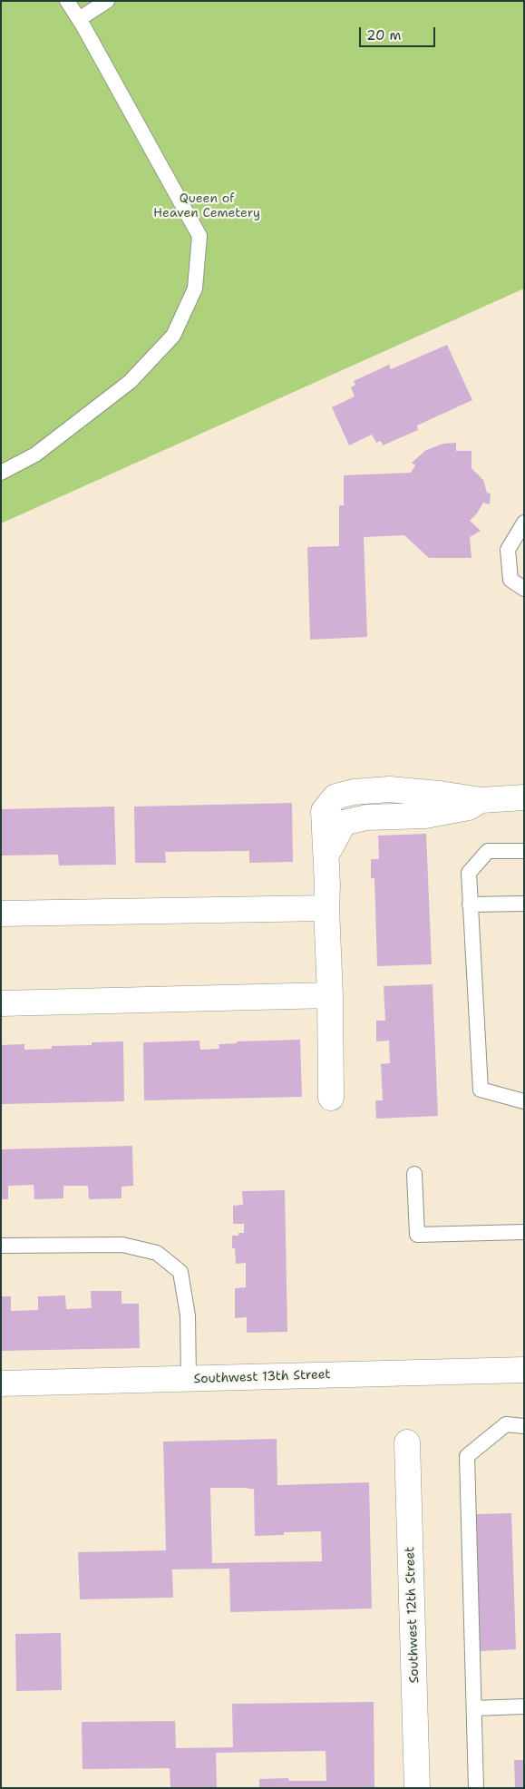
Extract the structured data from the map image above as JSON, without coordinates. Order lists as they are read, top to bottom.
{
  "streets": {
    "street": ["Southwest 13th Street", "Southwest 12th Street"]
  },
  "parks": ["Queen of Heaven Cemetery"],
  "scale_bar": "20 m"
}
